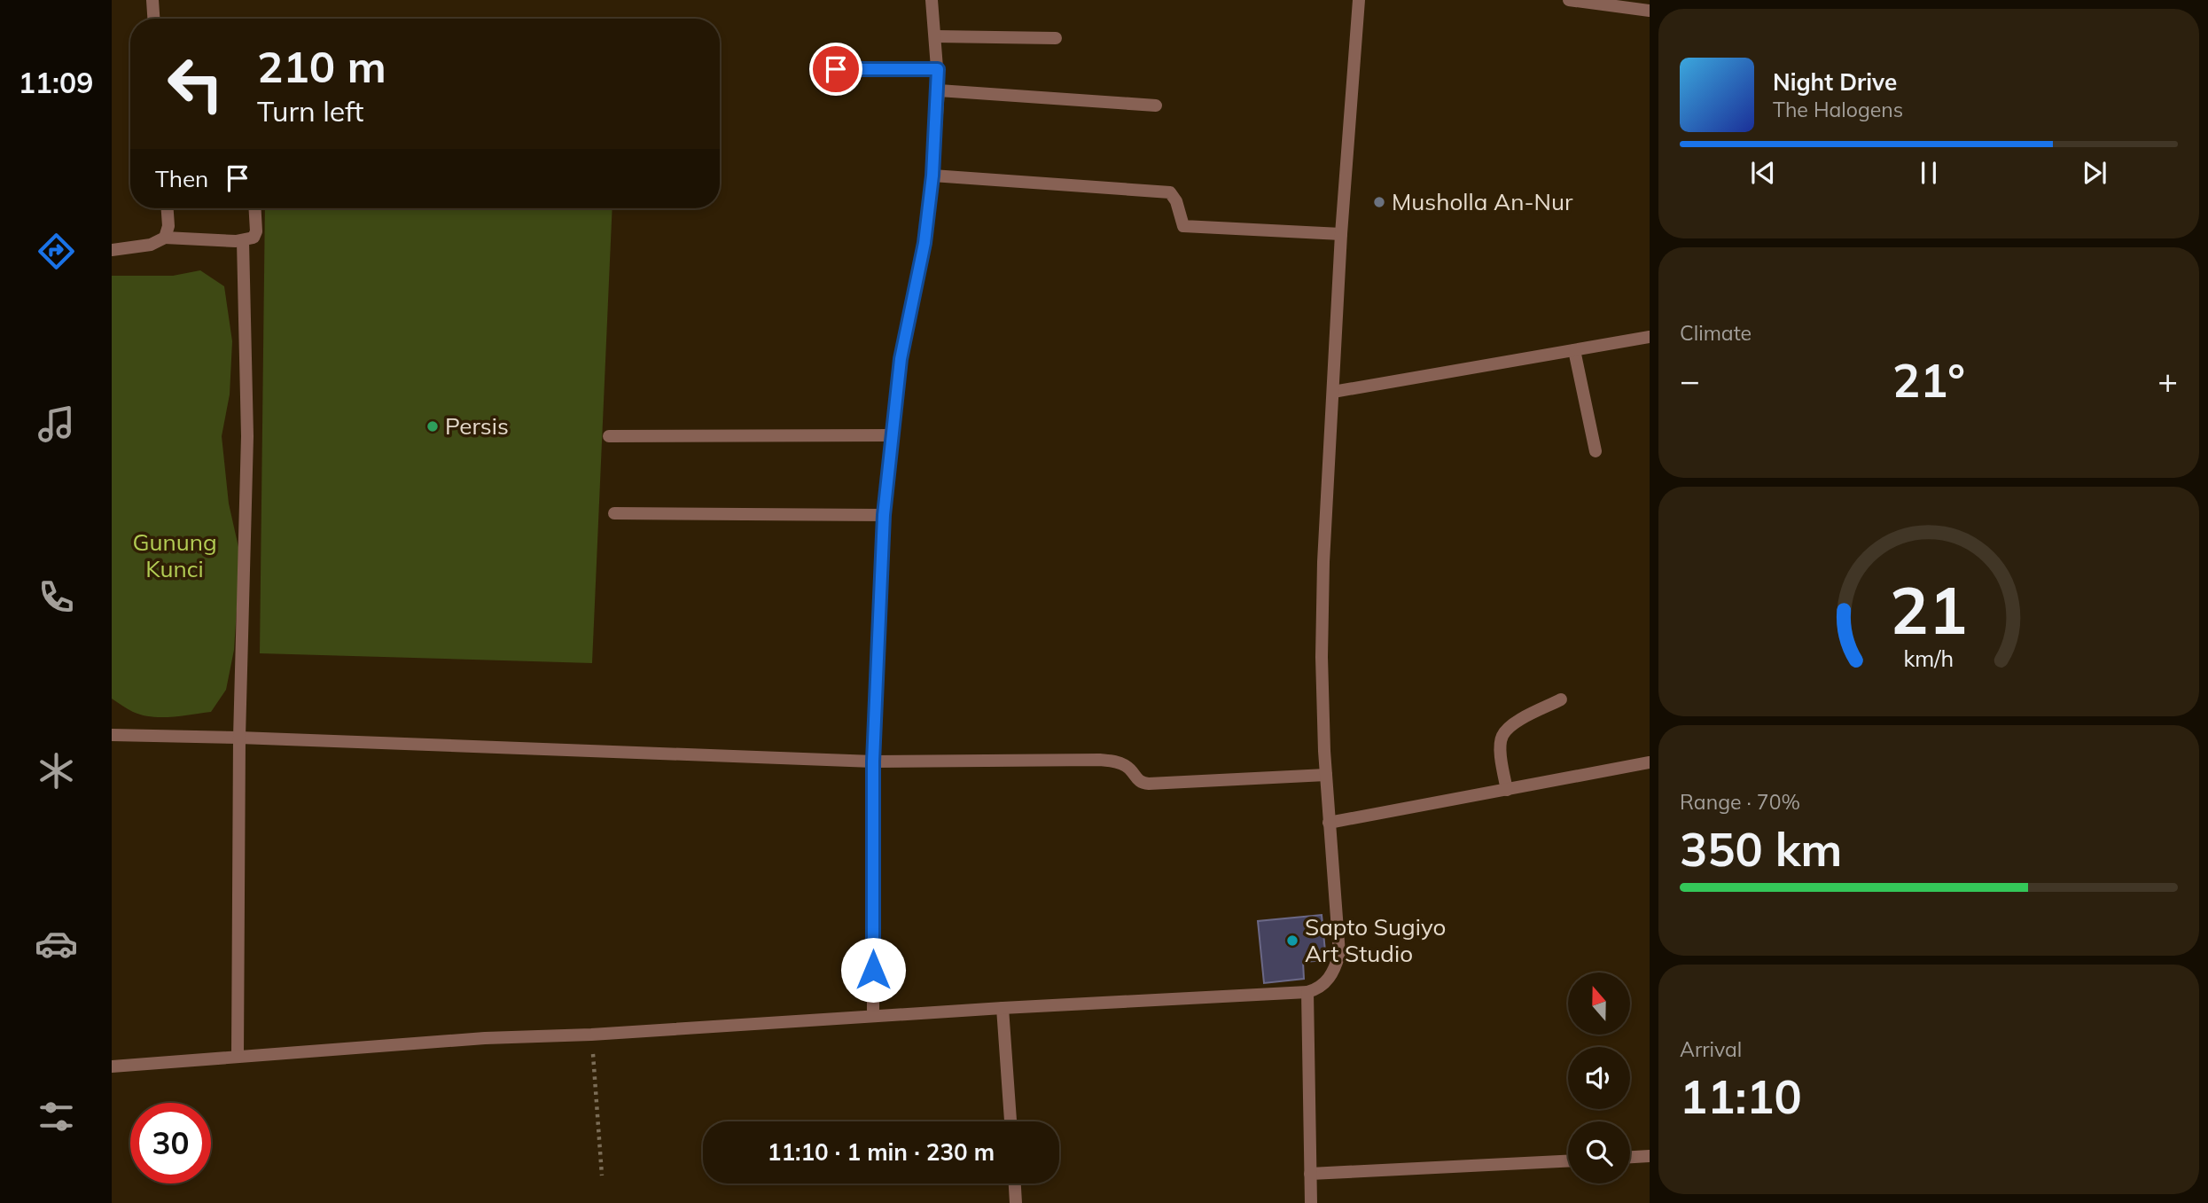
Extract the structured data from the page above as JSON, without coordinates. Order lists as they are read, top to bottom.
{
  "parks": ["Gunung Kunci"],
  "places": ["Musholla An-Nur", "Persis", "Sapto Sugiyo Art Studio"],
  "north": "top",
  "page": {
    "tabs": "11:09",
    "turn": ["210 m", "Turn left"],
    "song": ["Night Drive", "The Halogens"],
    "then": "Then",
    "tile": [
      "Climate",
      ["Range · 70%", "350 km"],
      ["Arrival", "11:10"]
    ],
    "heat": ["−", "21°", "+"],
    "limit": "30",
    "trip": "11:10 · 1 min · 230 m",
    "gauge": ["21", "km/h"]
  }
}
